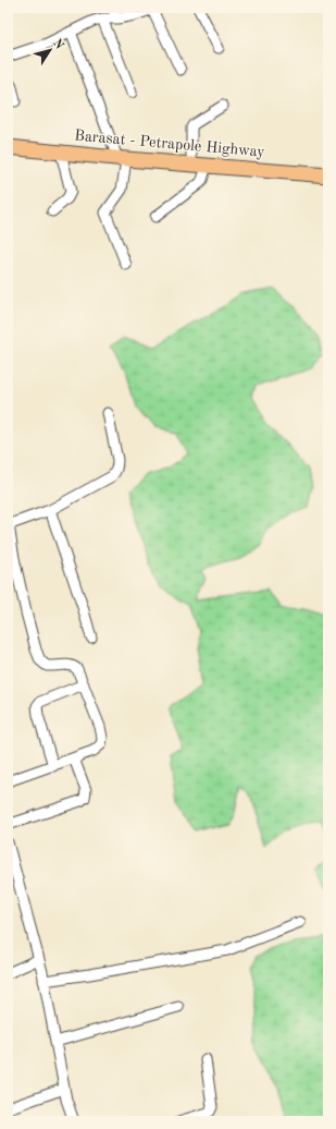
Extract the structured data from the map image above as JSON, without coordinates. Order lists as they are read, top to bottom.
{
  "streets": {
    "highway": ["Barasat - Petrapole Highway"]
  },
  "north": "top right"
}
